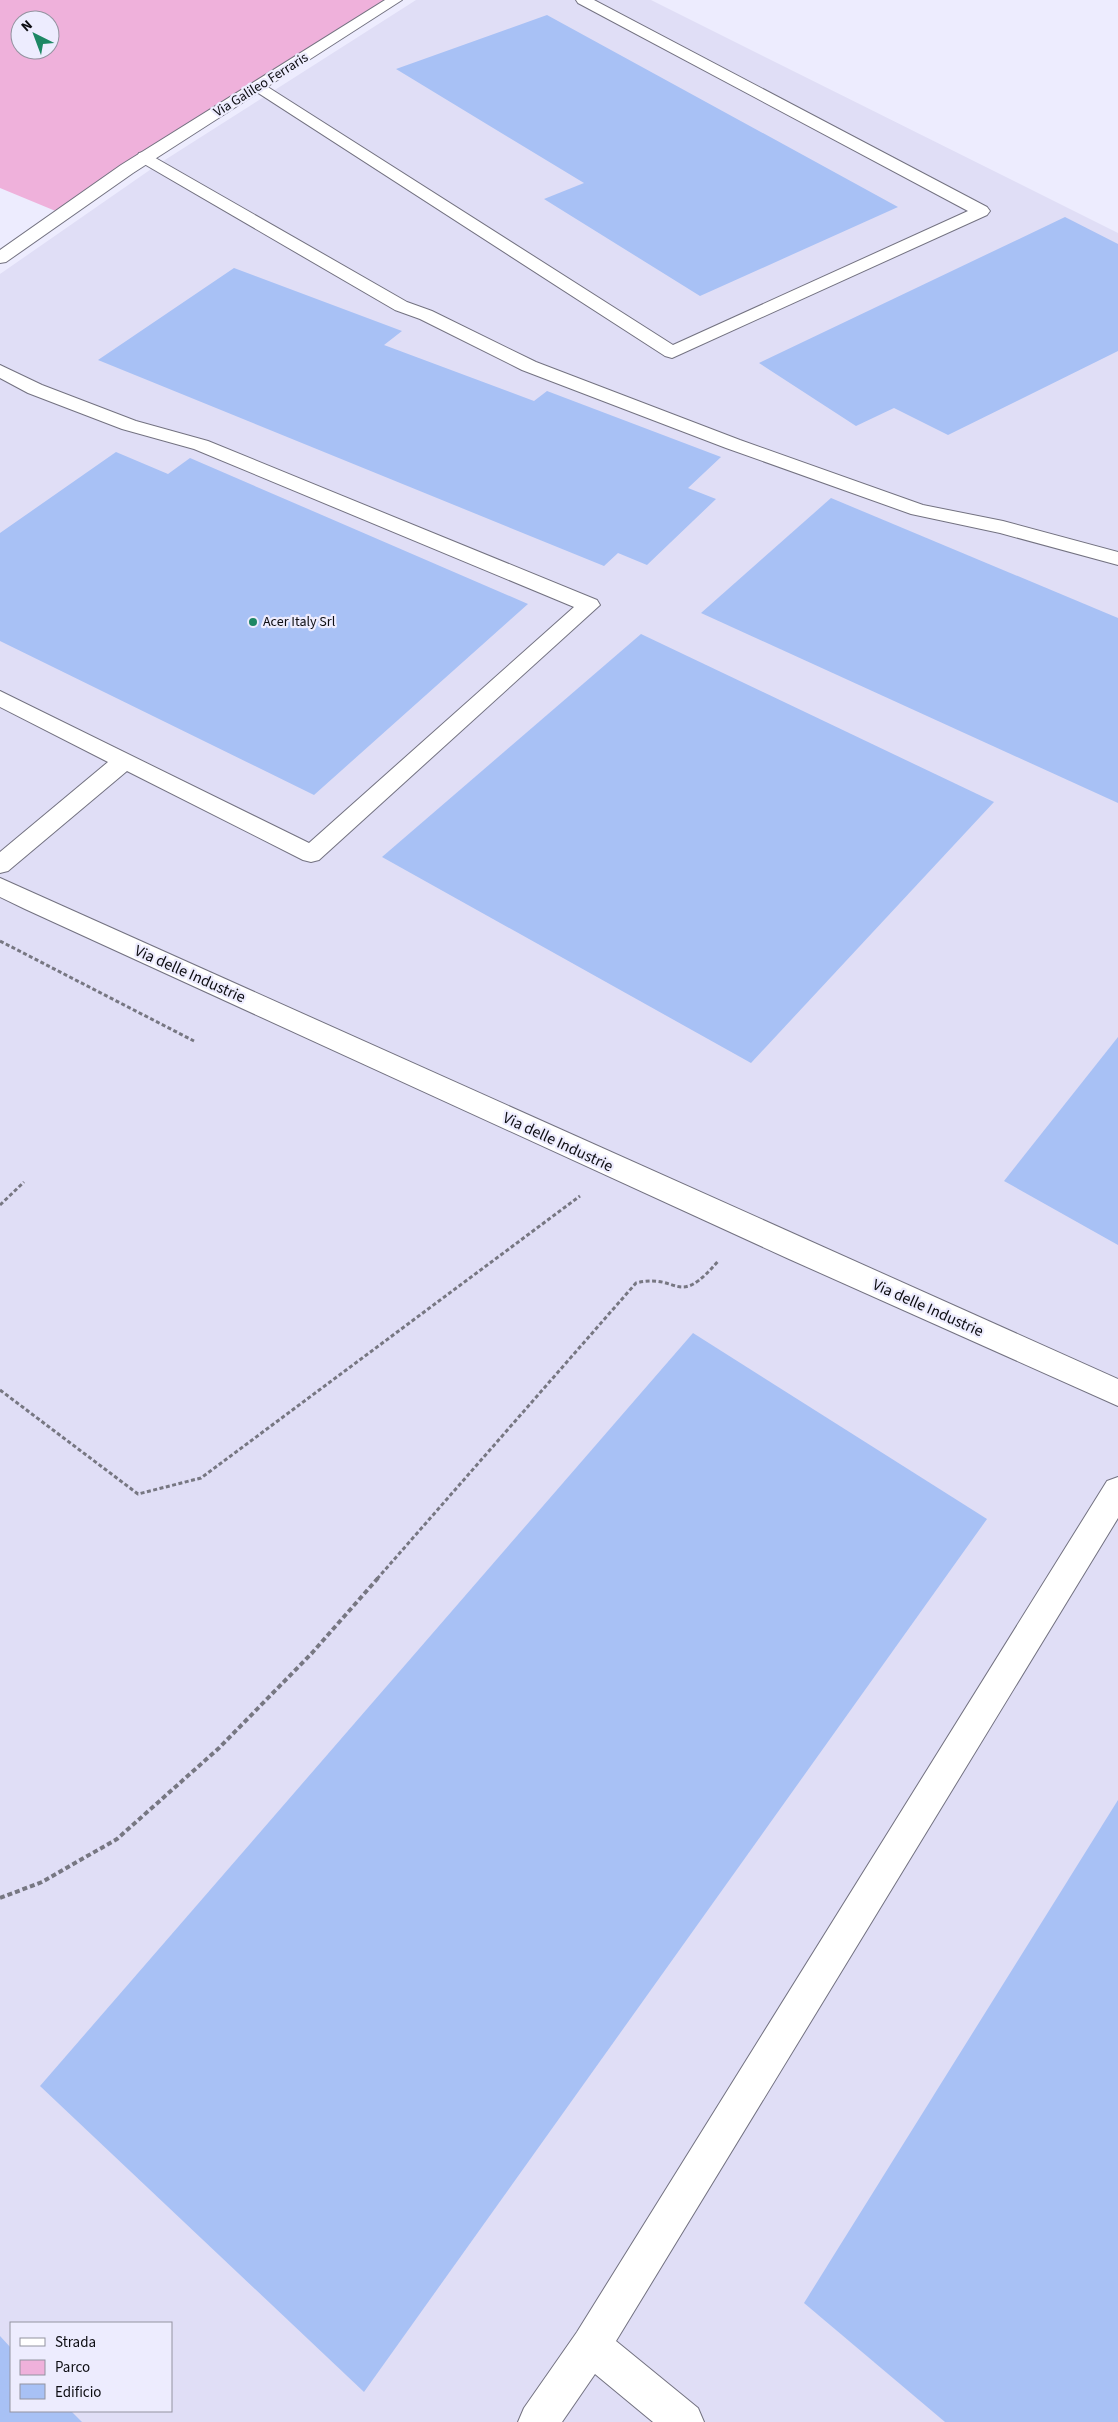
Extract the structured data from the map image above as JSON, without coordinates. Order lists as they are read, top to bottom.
{
  "streets": {
    "street": ["Via Galileo Ferraris", "Via delle Industrie"]
  },
  "places": ["Acer Italy Srl"],
  "legend": ["Strada", "Parco", "Edificio"],
  "north": "top left"
}
